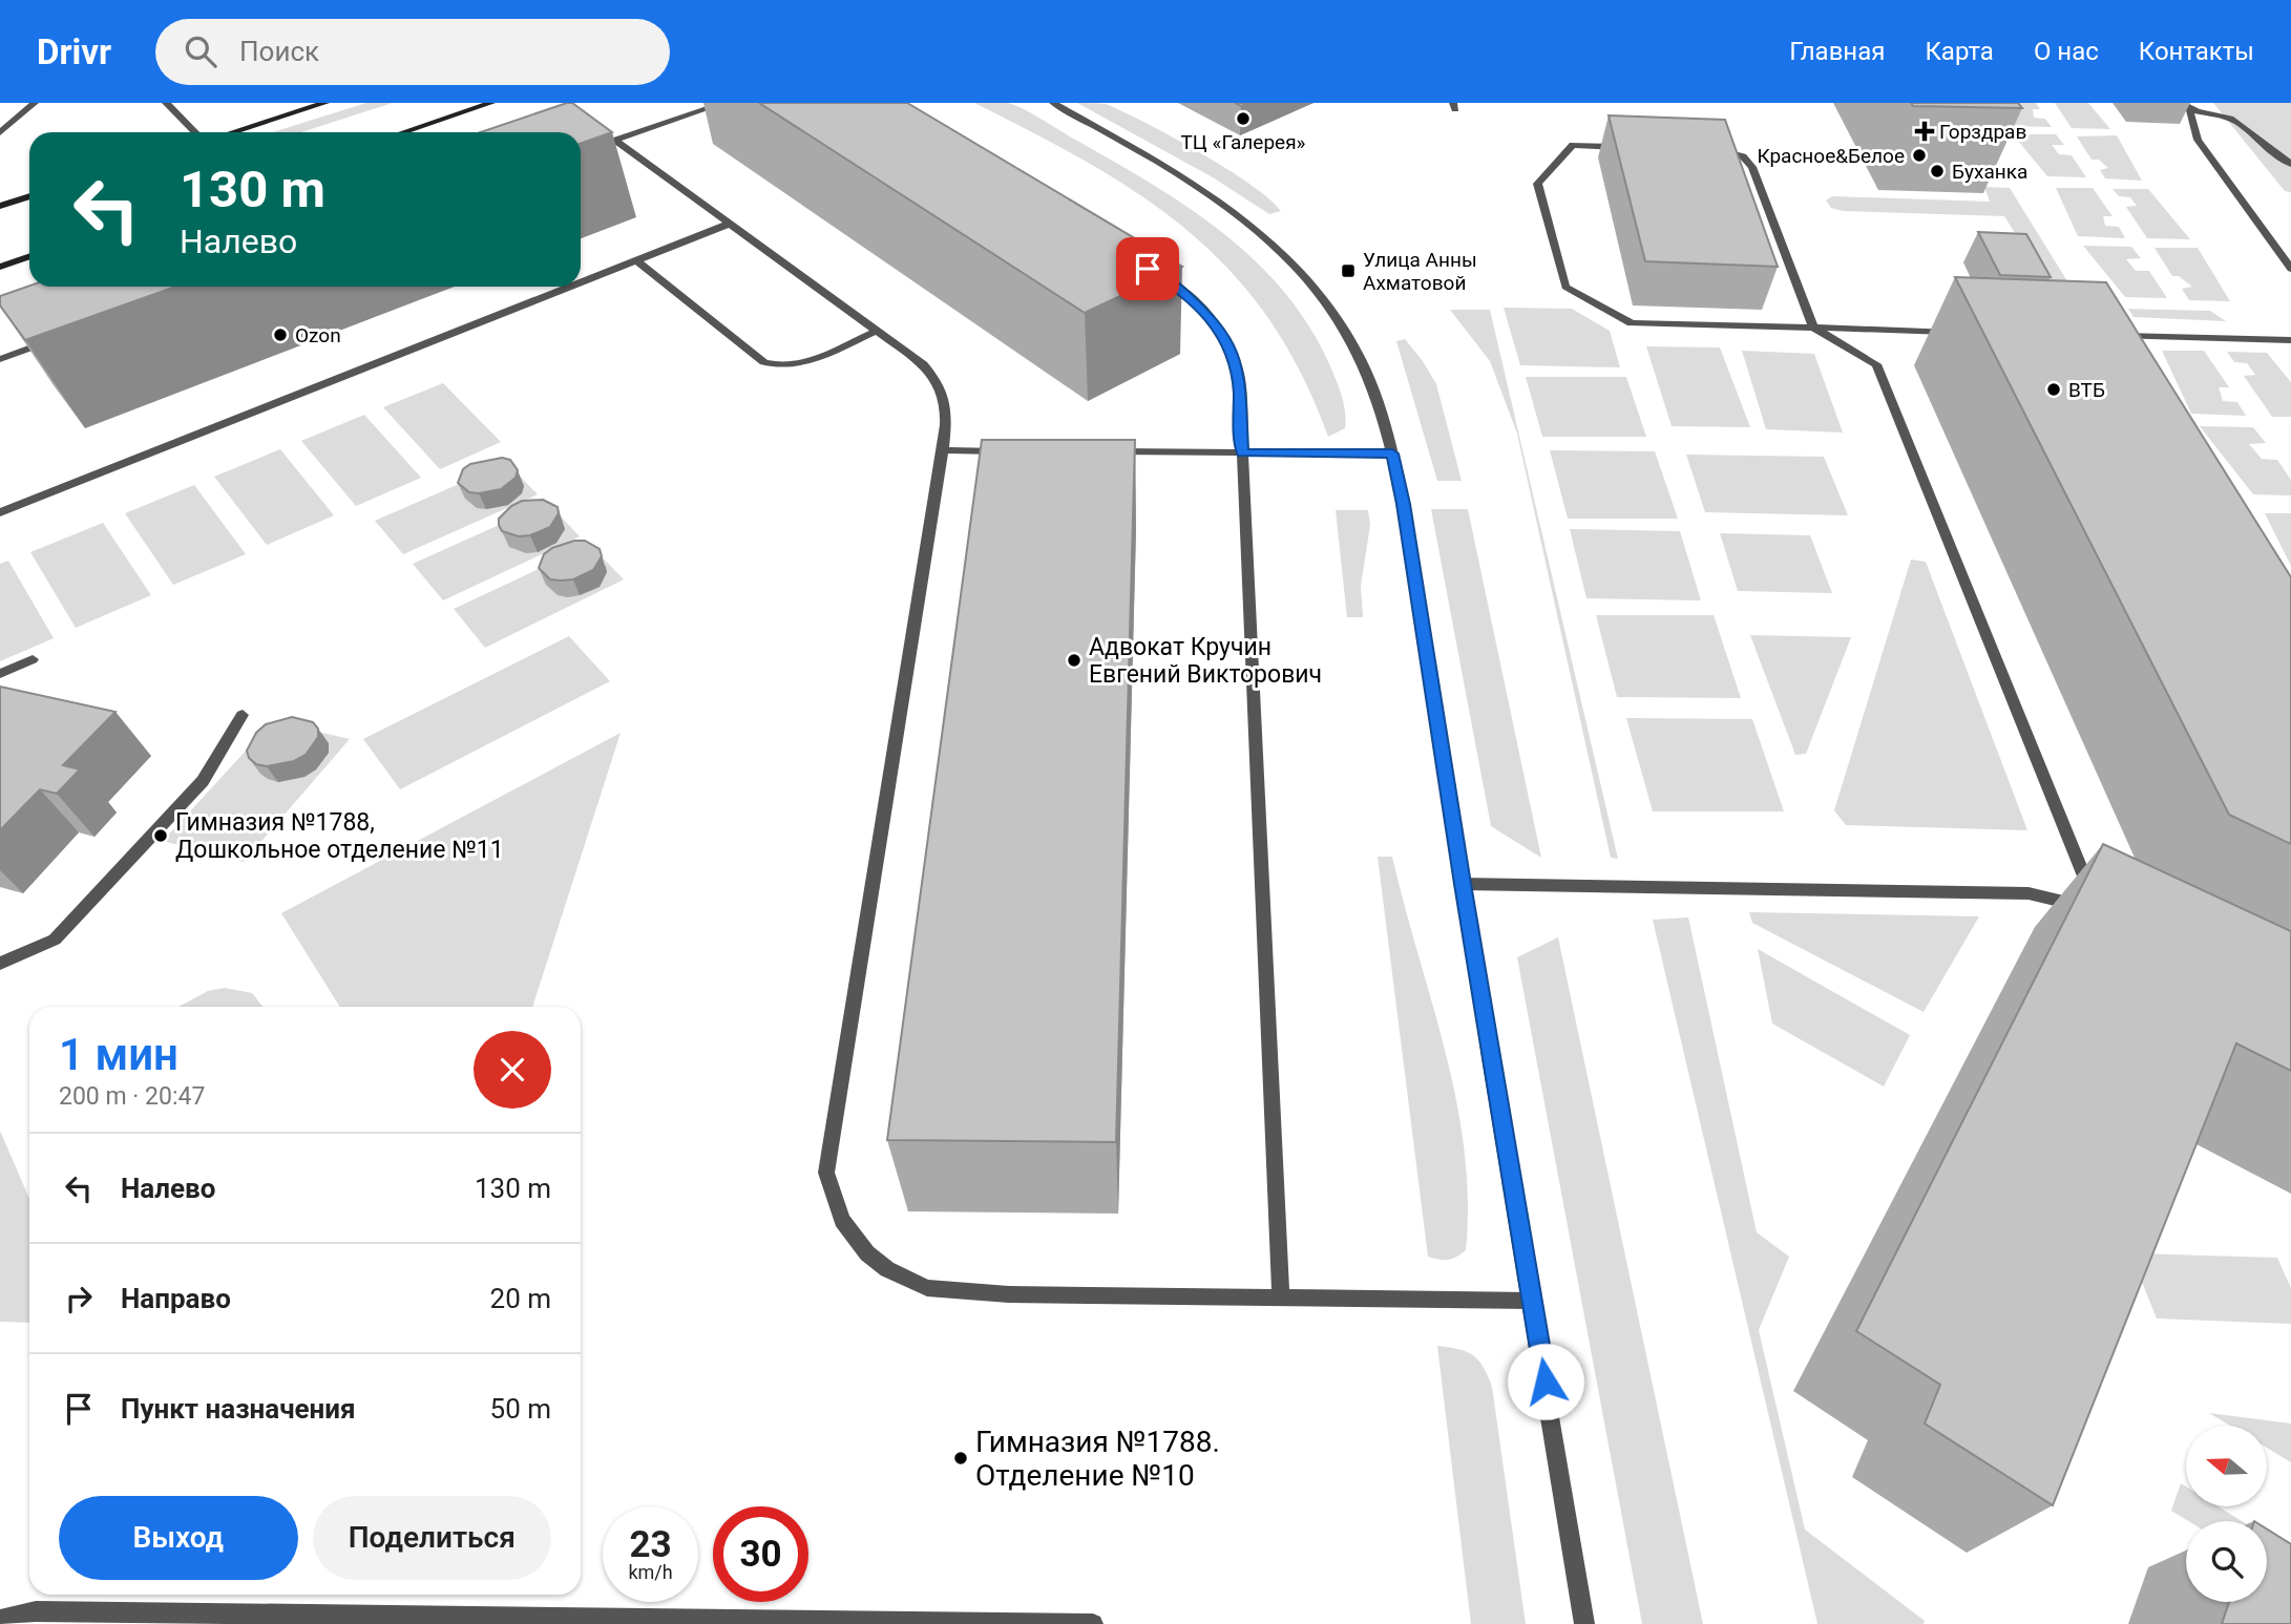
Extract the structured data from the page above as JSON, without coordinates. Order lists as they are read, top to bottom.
{
  "places": {
    "other": [
      "ТЦ «Галерея»",
      "Красное&Белое",
      "Буханка",
      "Ozon",
      "ВТБ",
      "Адвокат Кручин Евгений Викторович",
      "Гимназия №1788, Дошкольное отделение №11",
      "Гимназия №1788. Отделение №10"
    ],
    "health": ["Горздрав"],
    "transit": ["Улица Анны Ахматовой"]
  },
  "north": "left",
  "page": {
    "header": "Drivr",
    "search": "Поиск",
    "nav": [
      "Главная",
      "Карта",
      "О нас",
      "Контакты"
    ],
    "turn": ["130 m", "Налево"],
    "heading": ["1 мин", "200 m · 20:47"],
    "list": [
      {
        "name": "Налево",
        "value": "130 m"
      },
      {
        "name": "Направо",
        "value": "20 m"
      },
      {
        "name": "Пункт назначения",
        "value": "50 m"
      }
    ],
    "buttons": ["Выход", "Поделиться"],
    "speed": "23 km/h",
    "limit": "30"
  }
}
